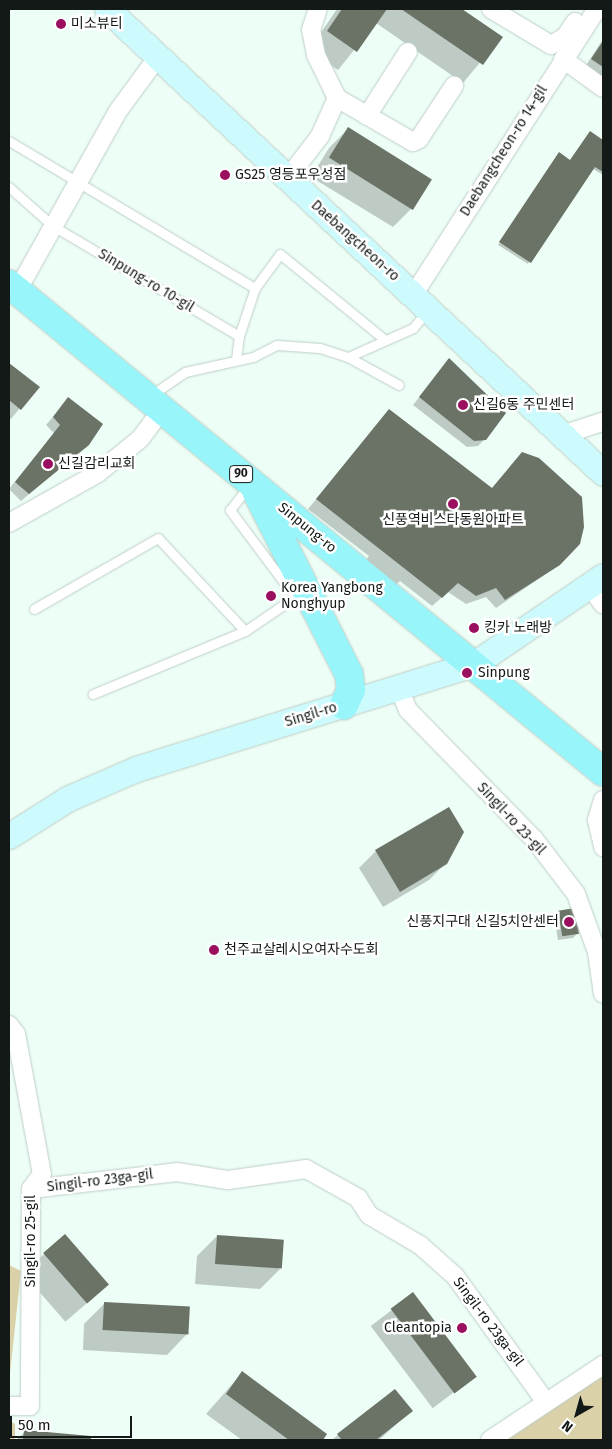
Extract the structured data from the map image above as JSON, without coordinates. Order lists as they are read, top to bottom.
{
  "streets": {
    "main road": [
      "Daebangcheon-ro",
      "90",
      "Sinpung-ro",
      "Singil-ro"
    ],
    "street": [
      "Daebangcheon-ro 14-gil",
      "Singil-ro 23-gil",
      "Singil-ro 23ga-gil",
      "Singil-ro 25-gil"
    ],
    "lane": ["Sinpung-ro 10-gil"]
  },
  "crossings": [
    ["Daebangcheon-ro 14-gil", "Daebangcheon-ro"],
    ["Sinpung-ro", "Singil-ro"],
    ["Singil-ro", "Singil-ro 23-gil"],
    ["Singil-ro 23ga-gil", "Singil-ro 25-gil"]
  ],
  "places": [
    "미소뷰티",
    "GS25 영등포우성점",
    "신길6동 주민센터",
    "신길감리교회",
    "신풍역비스타동원아파트",
    "Korea Yangbong Nonghyup",
    "킹카 노래방",
    "Sinpung",
    "신풍지구대 신길5치안센터",
    "천주교살레시오여자수도회",
    "Cleantopia"
  ],
  "scale_bar": "50 m",
  "north": "bottom left"
}
